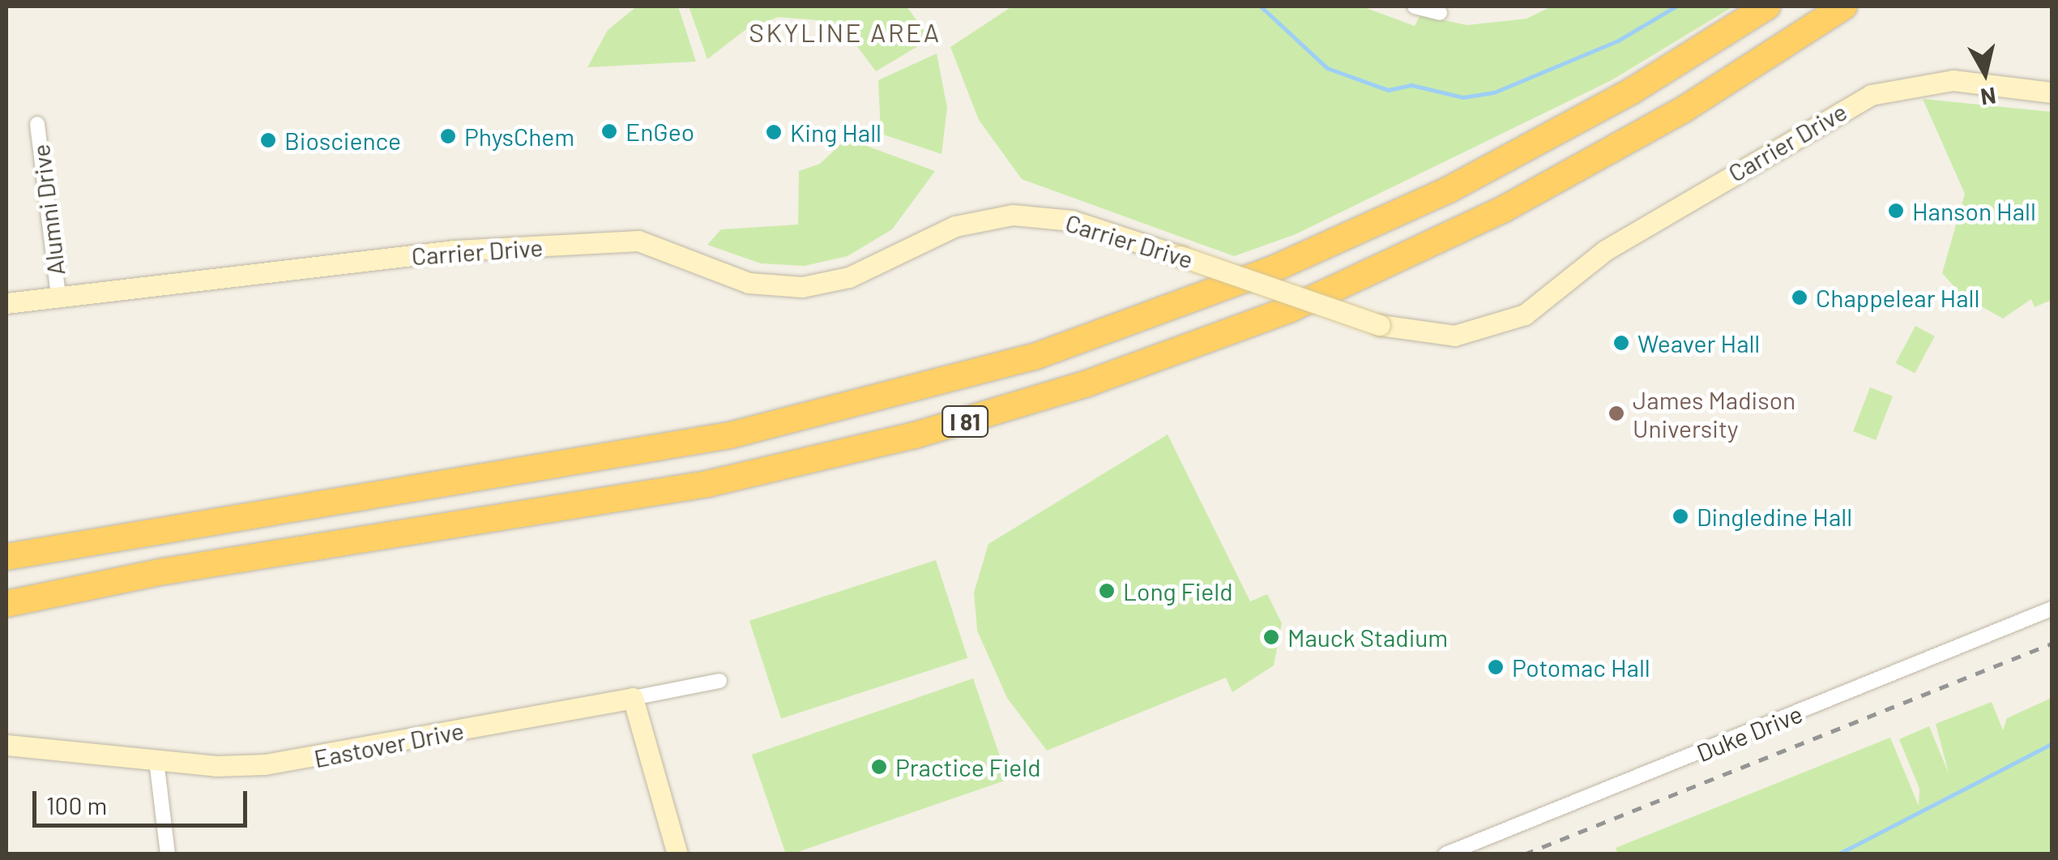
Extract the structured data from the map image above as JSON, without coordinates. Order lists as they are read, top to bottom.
{
  "streets": {
    "highway": ["I 81"],
    "street": [
      "Carrier Drive",
      "Alumni Drive",
      "Duke Drive",
      "Eastover Drive"
    ]
  },
  "crossings": [
    ["Carrier Drive", "Alumni Drive"]
  ],
  "districts": ["SKYLINE AREA"],
  "places": [
    "EnGeo",
    "King Hall",
    "PhysChem",
    "Bioscience",
    "Hanson Hall",
    "Chappelear Hall",
    "Weaver Hall",
    "James Madison University",
    "Dingledine Hall",
    "Long Field",
    "Mauck Stadium",
    "Potomac Hall",
    "Practice Field"
  ],
  "scale_bar": "100 m",
  "north": "bottom"
}
